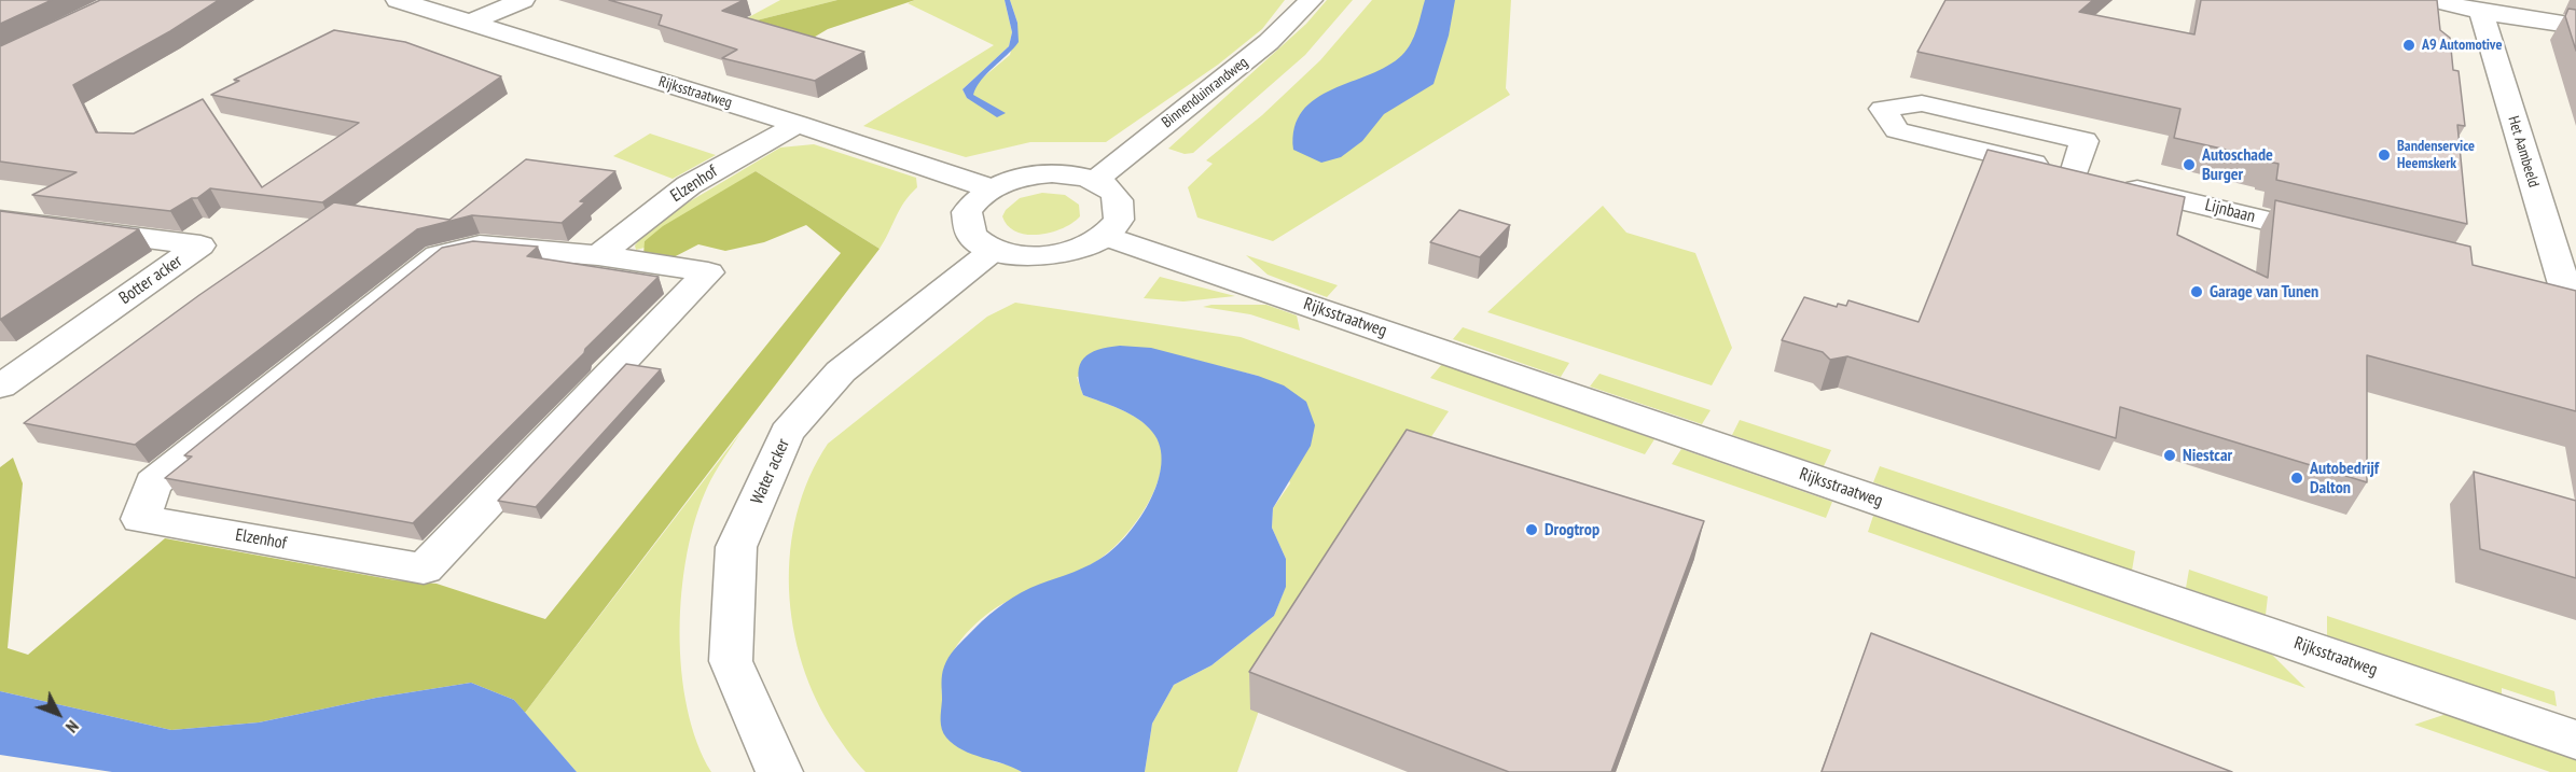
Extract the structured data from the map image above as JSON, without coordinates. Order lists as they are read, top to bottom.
{
  "streets": {
    "street": [
      "Rijksstraatweg",
      "Binnenduinrandweg",
      "Het Aambeeld",
      "Elzenhof",
      "Lijnbaan",
      "Botter acker",
      "Water acker"
    ]
  },
  "crossings": [
    ["Rijksstraatweg", "Elzenhof"]
  ],
  "places": [
    "A9 Automotive",
    "Bandenservice Heemskerk",
    "Autoschade Burger",
    "Garage van Tunen",
    "Niestcar",
    "Autobedrijf Dalton",
    "Drogtrop"
  ],
  "north": "bottom right"
}
